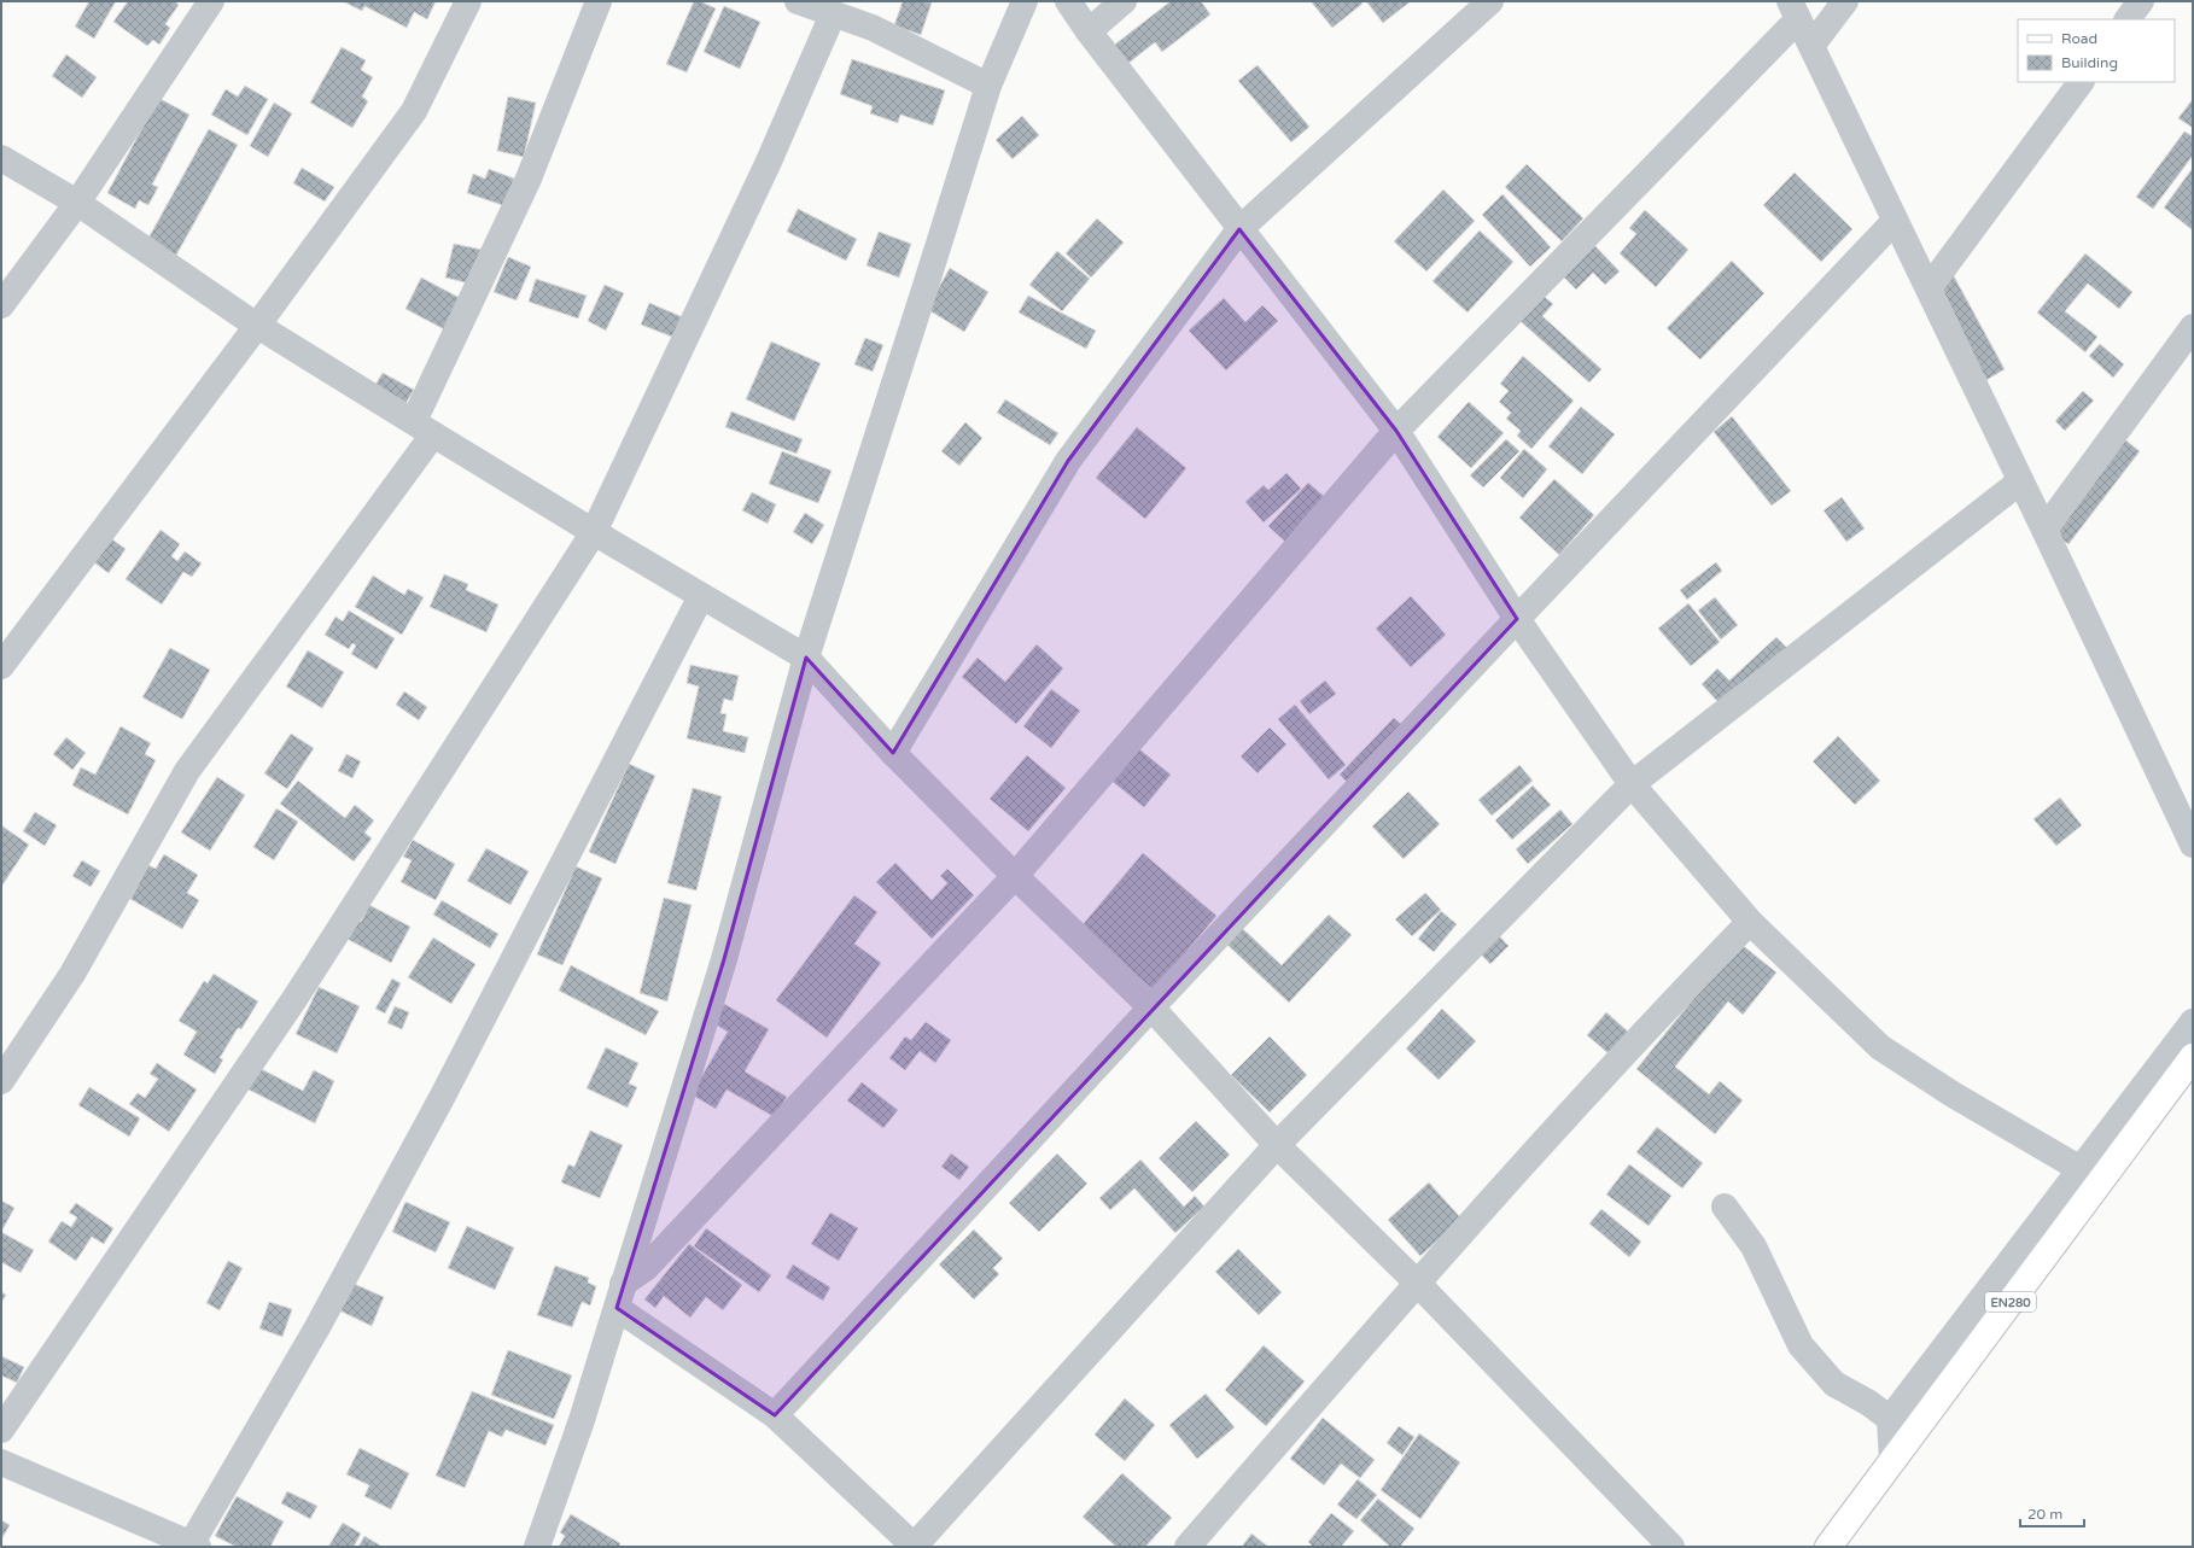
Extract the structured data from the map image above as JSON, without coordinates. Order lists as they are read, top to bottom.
{
  "streets": {
    "main road": ["EN280"]
  },
  "legend": ["Road", "Building"],
  "scale_bar": "20 m"
}
